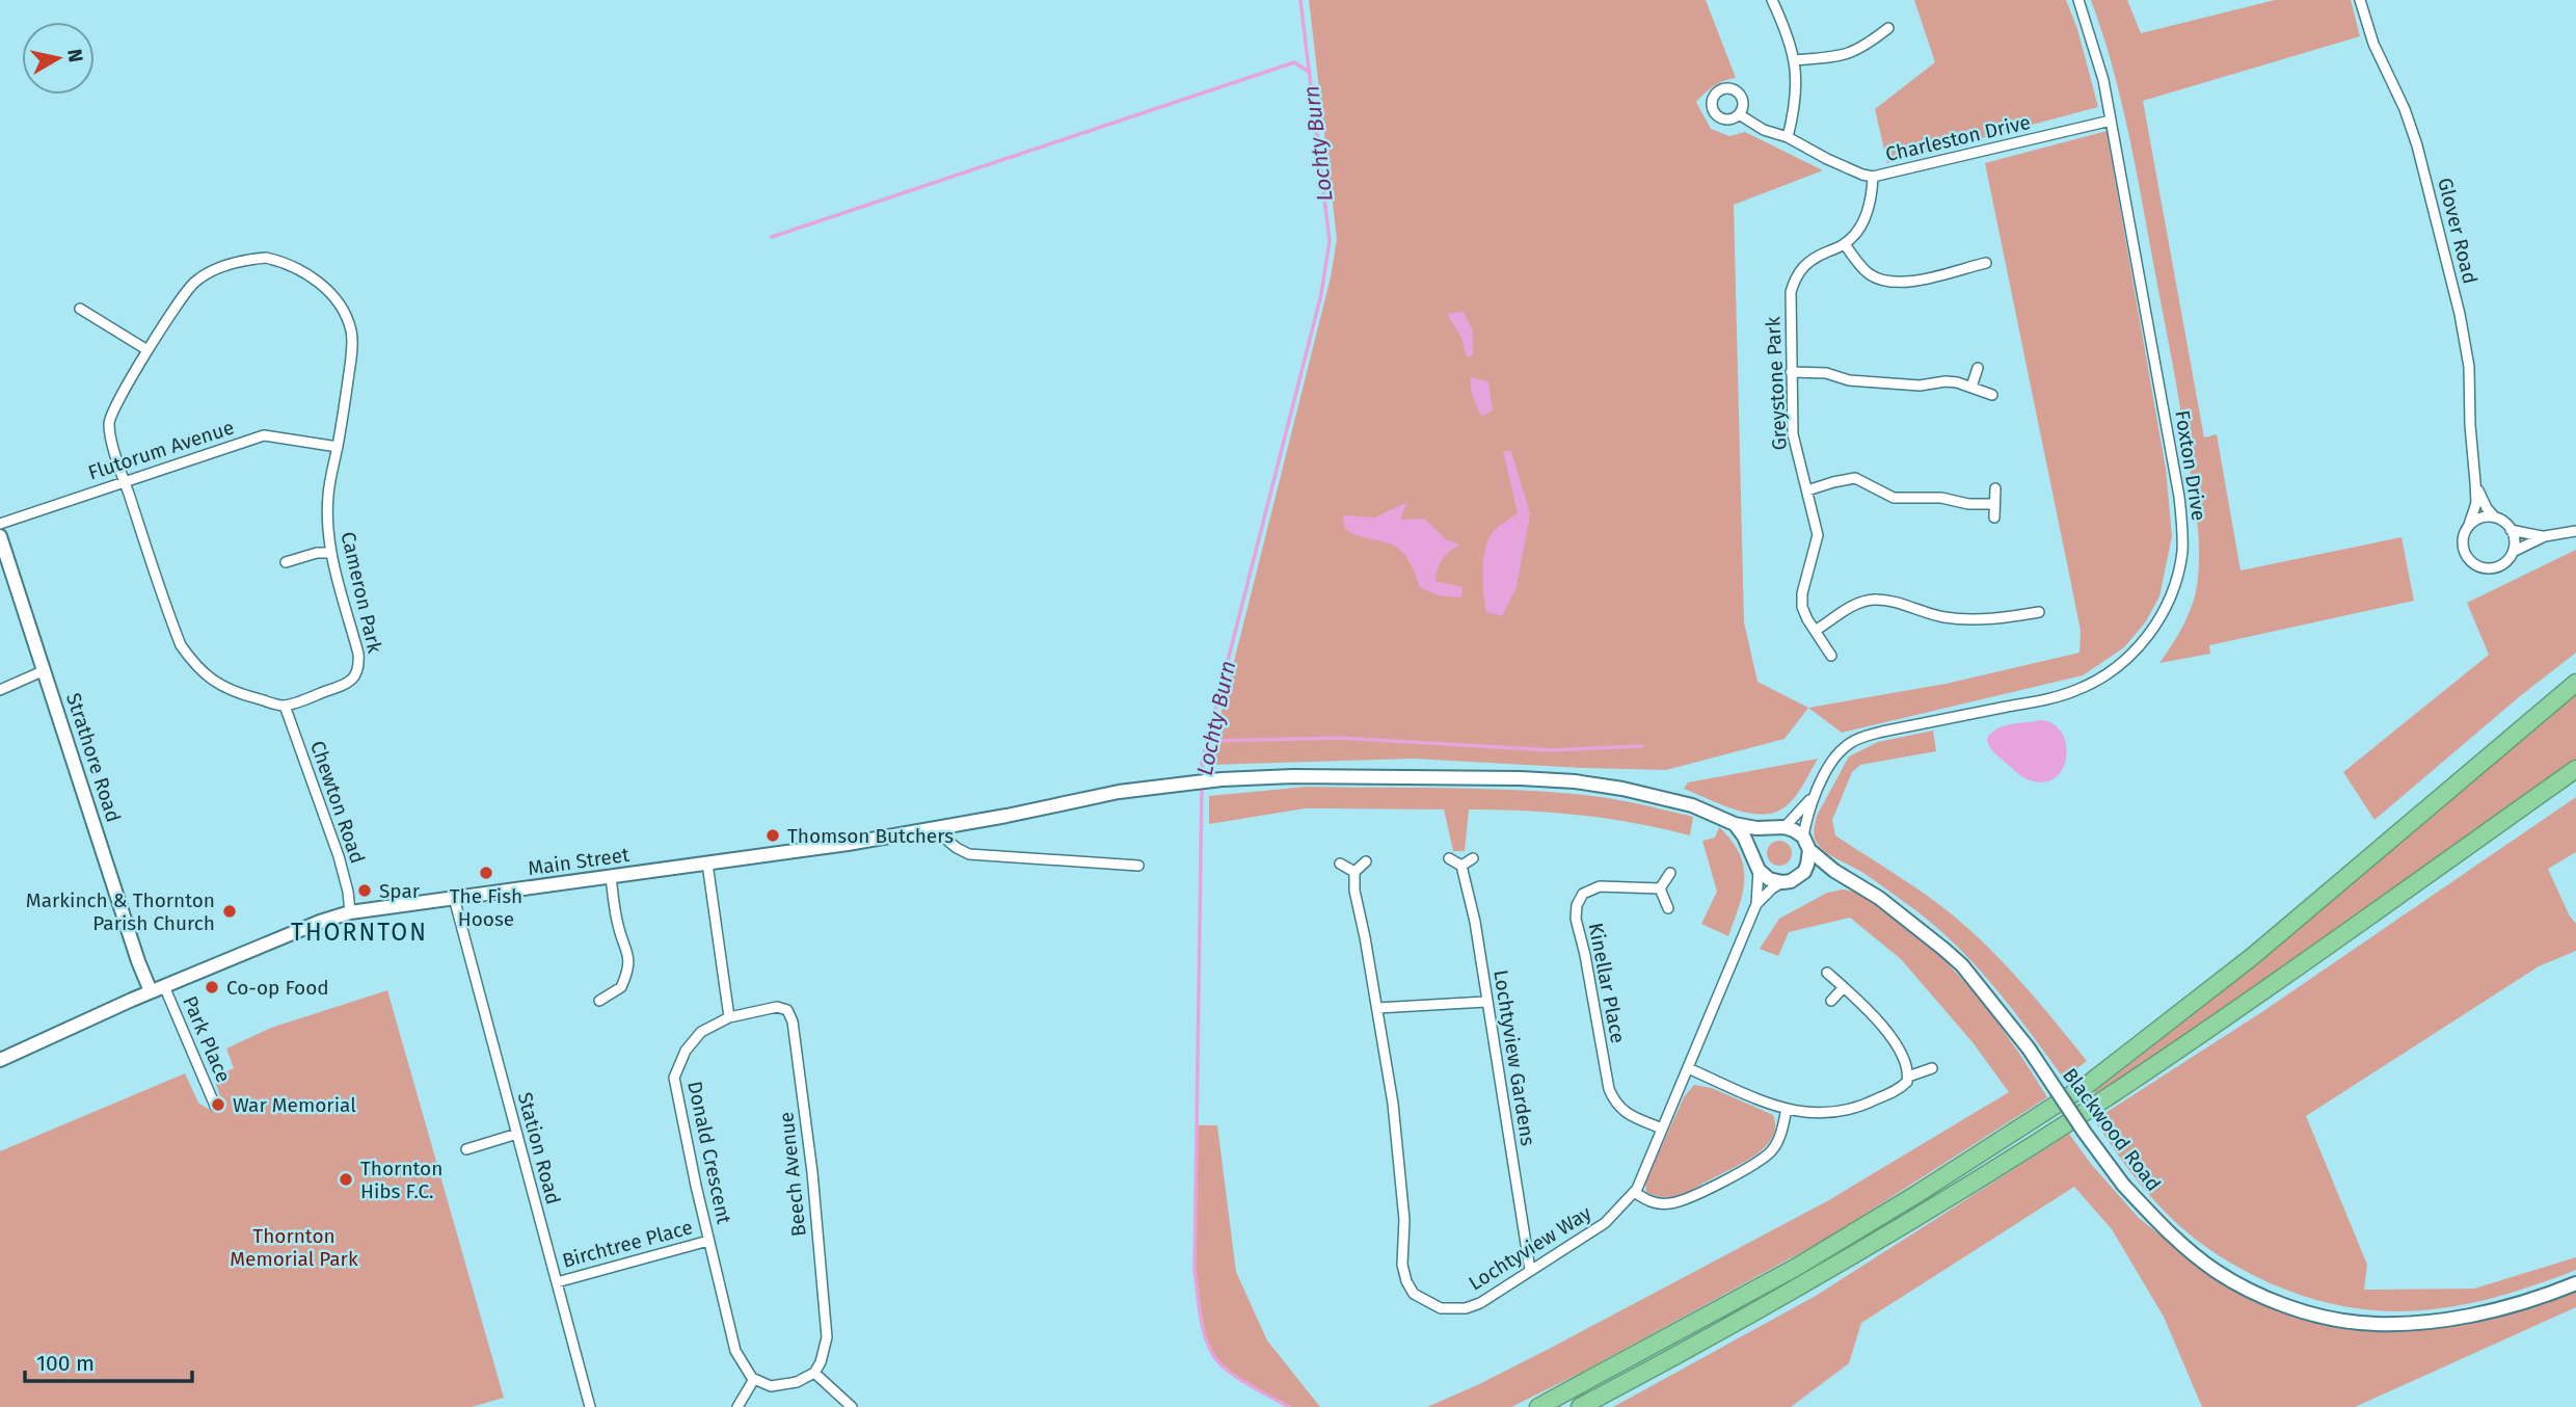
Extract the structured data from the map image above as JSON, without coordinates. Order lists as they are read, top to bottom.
{
  "streets": {
    "main road": ["Strathore Road", "Main Street", "Blackwood Road"],
    "street": [
      "Charleston Drive",
      "Glover Road",
      "Greystone Park",
      "Flutorum Avenue",
      "Foxton Drive",
      "Cameron Park",
      "Chewton Road",
      "Kinellar Place",
      "Park Place",
      "Lochtyview Gardens",
      "Station Road",
      "Donald Crescent",
      "Beech Avenue",
      "Birchtree Place",
      "Lochtyview Way"
    ]
  },
  "crossings": [
    ["Charleston Drive", "Greystone Park"],
    ["Charleston Drive", "Foxton Drive"],
    ["Flutorum Avenue", "Cameron Park"],
    ["Foxton Drive", "Main Street"],
    ["Foxton Drive", "Blackwood Road"],
    ["Foxton Drive", "Lochtyview Way"],
    ["Cameron Park", "Chewton Road"],
    ["Strathore Road", "Main Street"],
    ["Chewton Road", "Main Street"],
    ["Main Street", "Park Place"],
    ["Main Street", "Blackwood Road"],
    ["Main Street", "Station Road"],
    ["Main Street", "Lochtyview Way"],
    ["Kinellar Place", "Lochtyview Way"],
    ["Lochtyview Gardens", "Lochtyview Way"],
    ["Blackwood Road", "Lochtyview Way"],
    ["Station Road", "Birchtree Place"],
    ["Donald Crescent", "Beech Avenue"],
    ["Donald Crescent", "Birchtree Place"]
  ],
  "districts": ["THORNTON"],
  "water": ["Lochty Burn"],
  "parks": ["Thornton Memorial Park"],
  "places": [
    "Thomson Butchers",
    "The Fish Hoose",
    "Spar",
    "Markinch & Thornton Parish Church",
    "Co-op Food",
    "War Memorial",
    "Thornton Hibs F.C."
  ],
  "scale_bar": "100 m",
  "north": "right"
}
